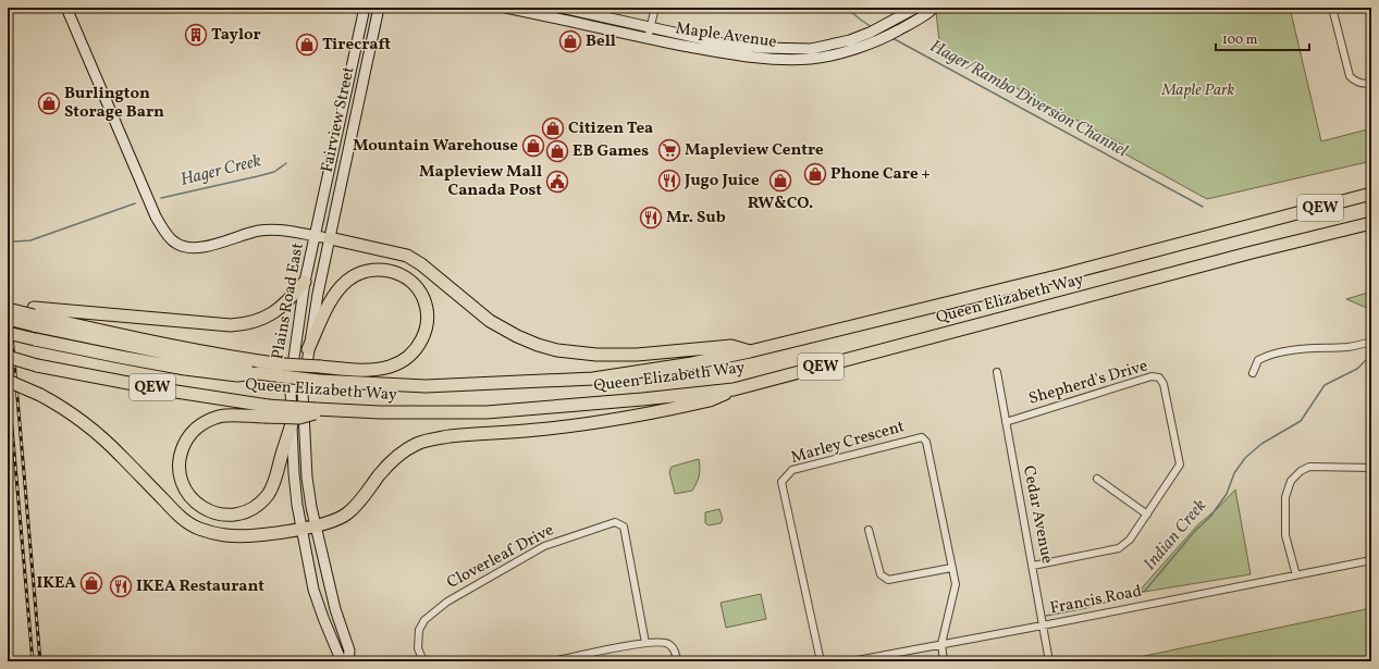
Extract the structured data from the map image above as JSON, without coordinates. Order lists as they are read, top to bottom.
{
  "streets": {
    "highway": ["QEW", "Queen Elizabeth Way"],
    "main road": ["Maple Avenue", "Fairview Street", "Plains Road East"],
    "street": [
      "Shepherd's Drive",
      "Marley Crescent",
      "Cedar Avenue",
      "Cloverleaf Drive",
      "Francis Road"
    ]
  },
  "crossings": [
    ["Fairview Street", "Plains Road East"],
    ["Shepherd's Drive", "Cedar Avenue"],
    ["Marley Crescent", "Francis Road"],
    ["Cedar Avenue", "Francis Road"]
  ],
  "water": ["Hager/Rambo Diversion Channel", "Hager Creek", "Indian Creek"],
  "parks": ["Maple Park"],
  "places": {
    "building": ["Taylor"],
    "shop": [
      "Bell",
      "Tirecraft",
      "Burlington Storage Barn",
      "Citizen Tea",
      "Mountain Warehouse",
      "EB Games",
      "Phone Care +",
      "RW&CO.",
      "IKEA"
    ],
    "supermarket": ["Mapleview Centre"],
    "restaurant": ["Jugo Juice", "Mr. Sub", "IKEA Restaurant"],
    "public building": ["Mapleview Mall Canada Post"]
  },
  "scale_bar": "100 m"
}
